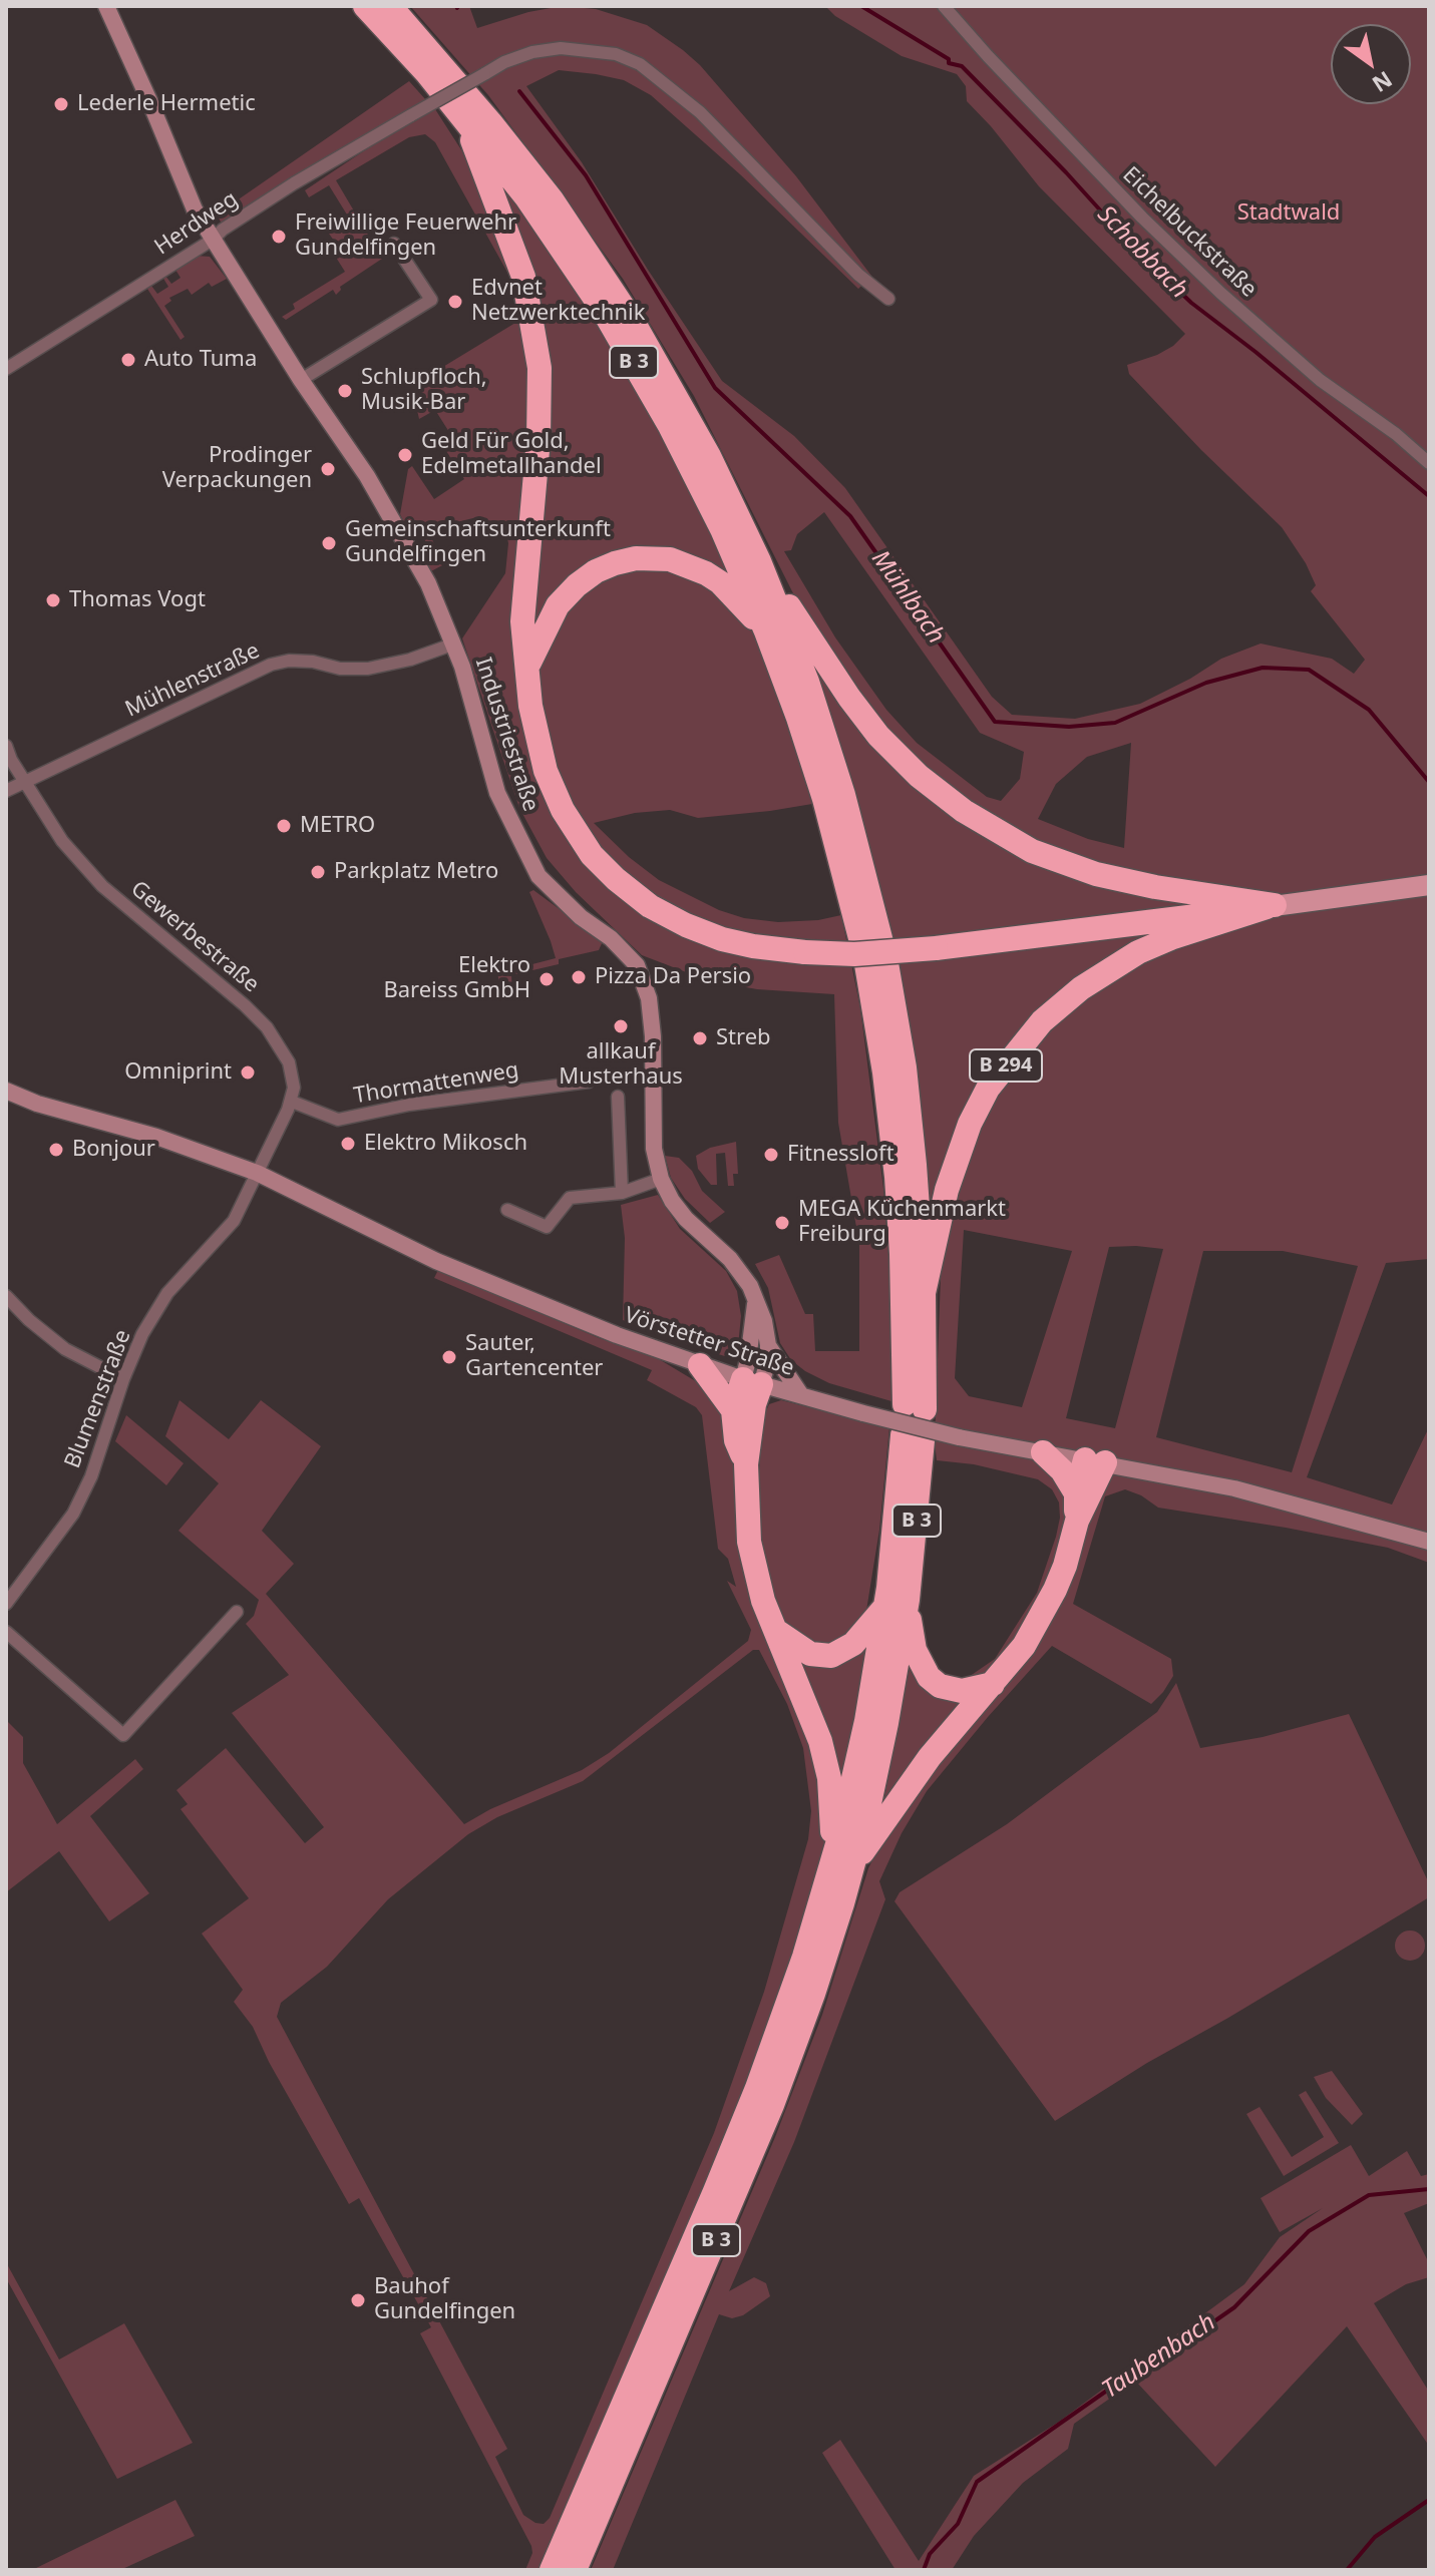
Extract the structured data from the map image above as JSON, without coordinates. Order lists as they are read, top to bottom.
{
  "streets": {
    "highway": ["B 3", "B 294"],
    "street": [
      "Herdweg",
      "Eichelbuckstraße",
      "Mühlenstraße",
      "Industriestraße",
      "Gewerbestraße",
      "Thormattenweg",
      "Vörstetter Straße",
      "Blumenstraße"
    ]
  },
  "crossings": [
    ["Herdweg", "Industriestraße"],
    ["B 3", "B 294"],
    ["Mühlenstraße", "Industriestraße"],
    ["Mühlenstraße", "Gewerbestraße"],
    ["Industriestraße", "Vörstetter Straße"],
    ["Gewerbestraße", "Thormattenweg"],
    ["Vörstetter Straße", "Blumenstraße"]
  ],
  "water": ["Schobbach", "Mühlbach", "Taubenbach"],
  "parks": ["Stadtwald"],
  "places": [
    "Lederle Hermetic",
    "Freiwillige Feuerwehr Gundelfingen",
    "Edvnet Netzwerktechnik",
    "Auto Tuma",
    "Schlupfloch, Musik-Bar",
    "Geld Für Gold, Edelmetallhandel",
    "Prodinger Verpackungen",
    "Gemeinschaftsunterkunft Gundelfingen",
    "Thomas Vogt",
    "METRO",
    "Parkplatz Metro",
    "Pizza Da Persio",
    "Elektro Bareiss GmbH",
    "allkauf Musterhaus",
    "Streb",
    "Omniprint",
    "Elektro Mikosch",
    "Bonjour",
    "Fitnessloft",
    "MEGA Küchenmarkt Freiburg",
    "Sauter, Gartencenter",
    "Bauhof Gundelfingen"
  ],
  "north": "bottom right"
}
